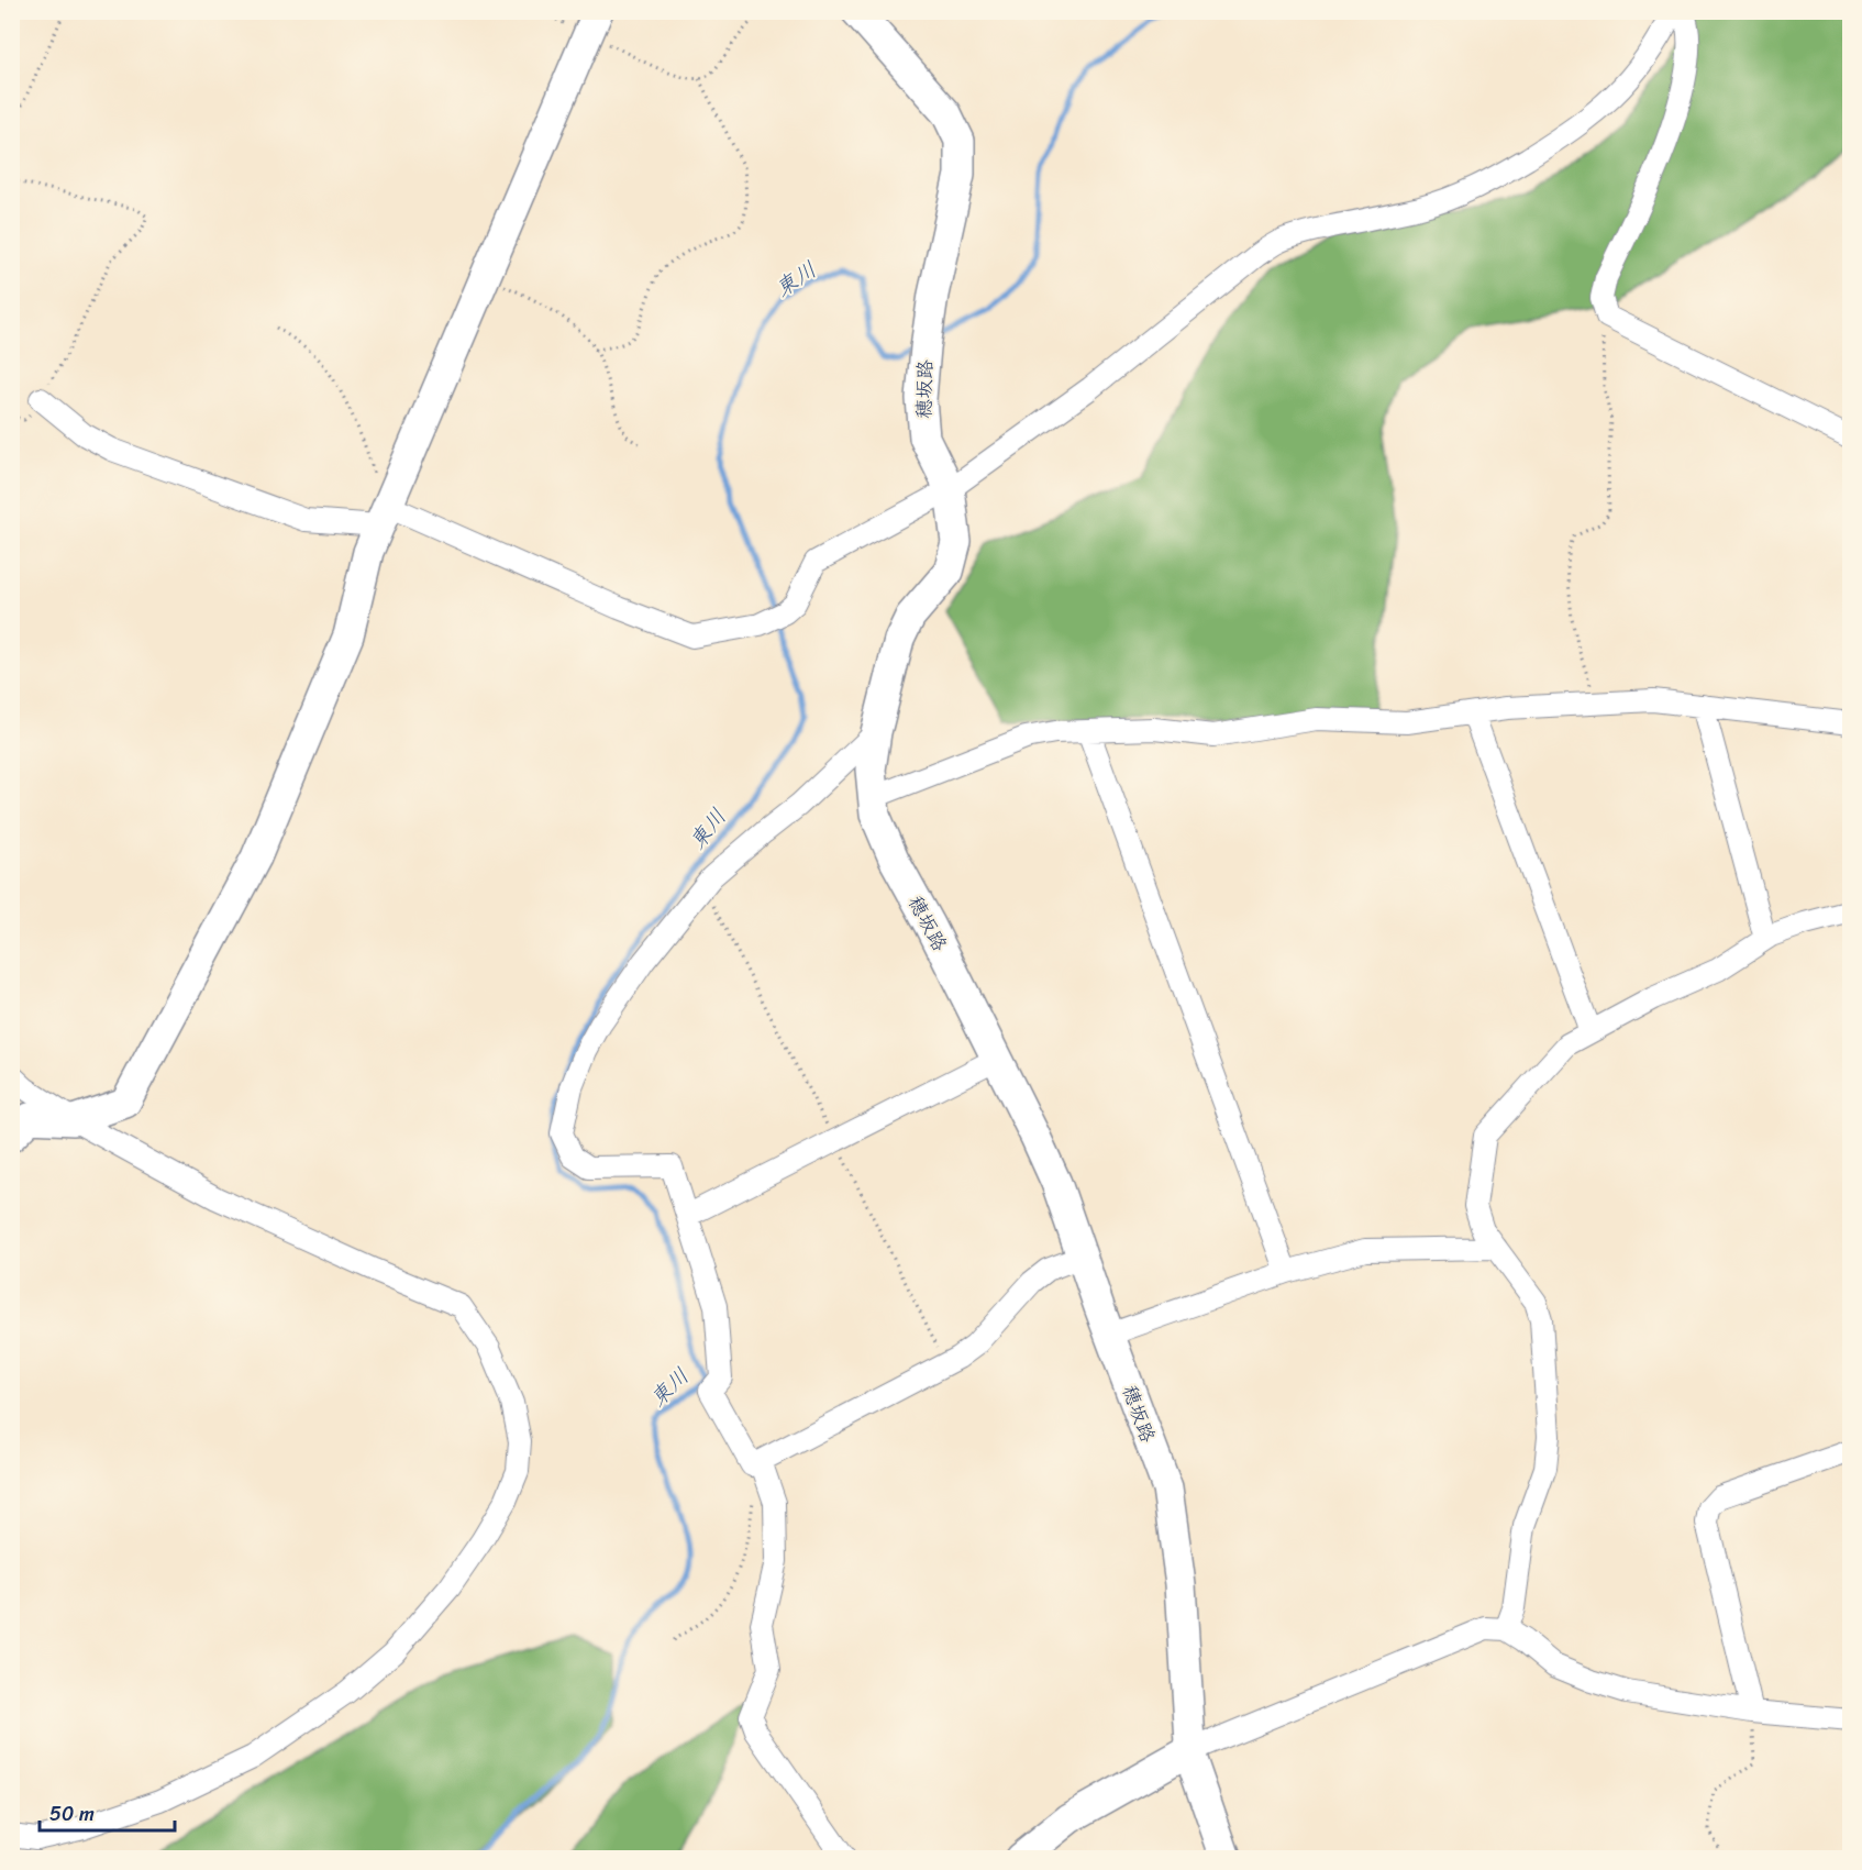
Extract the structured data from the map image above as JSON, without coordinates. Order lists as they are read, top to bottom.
{
  "streets": {
    "main road": ["穂坂路"]
  },
  "water": ["東川"],
  "scale_bar": "50 m"
}
